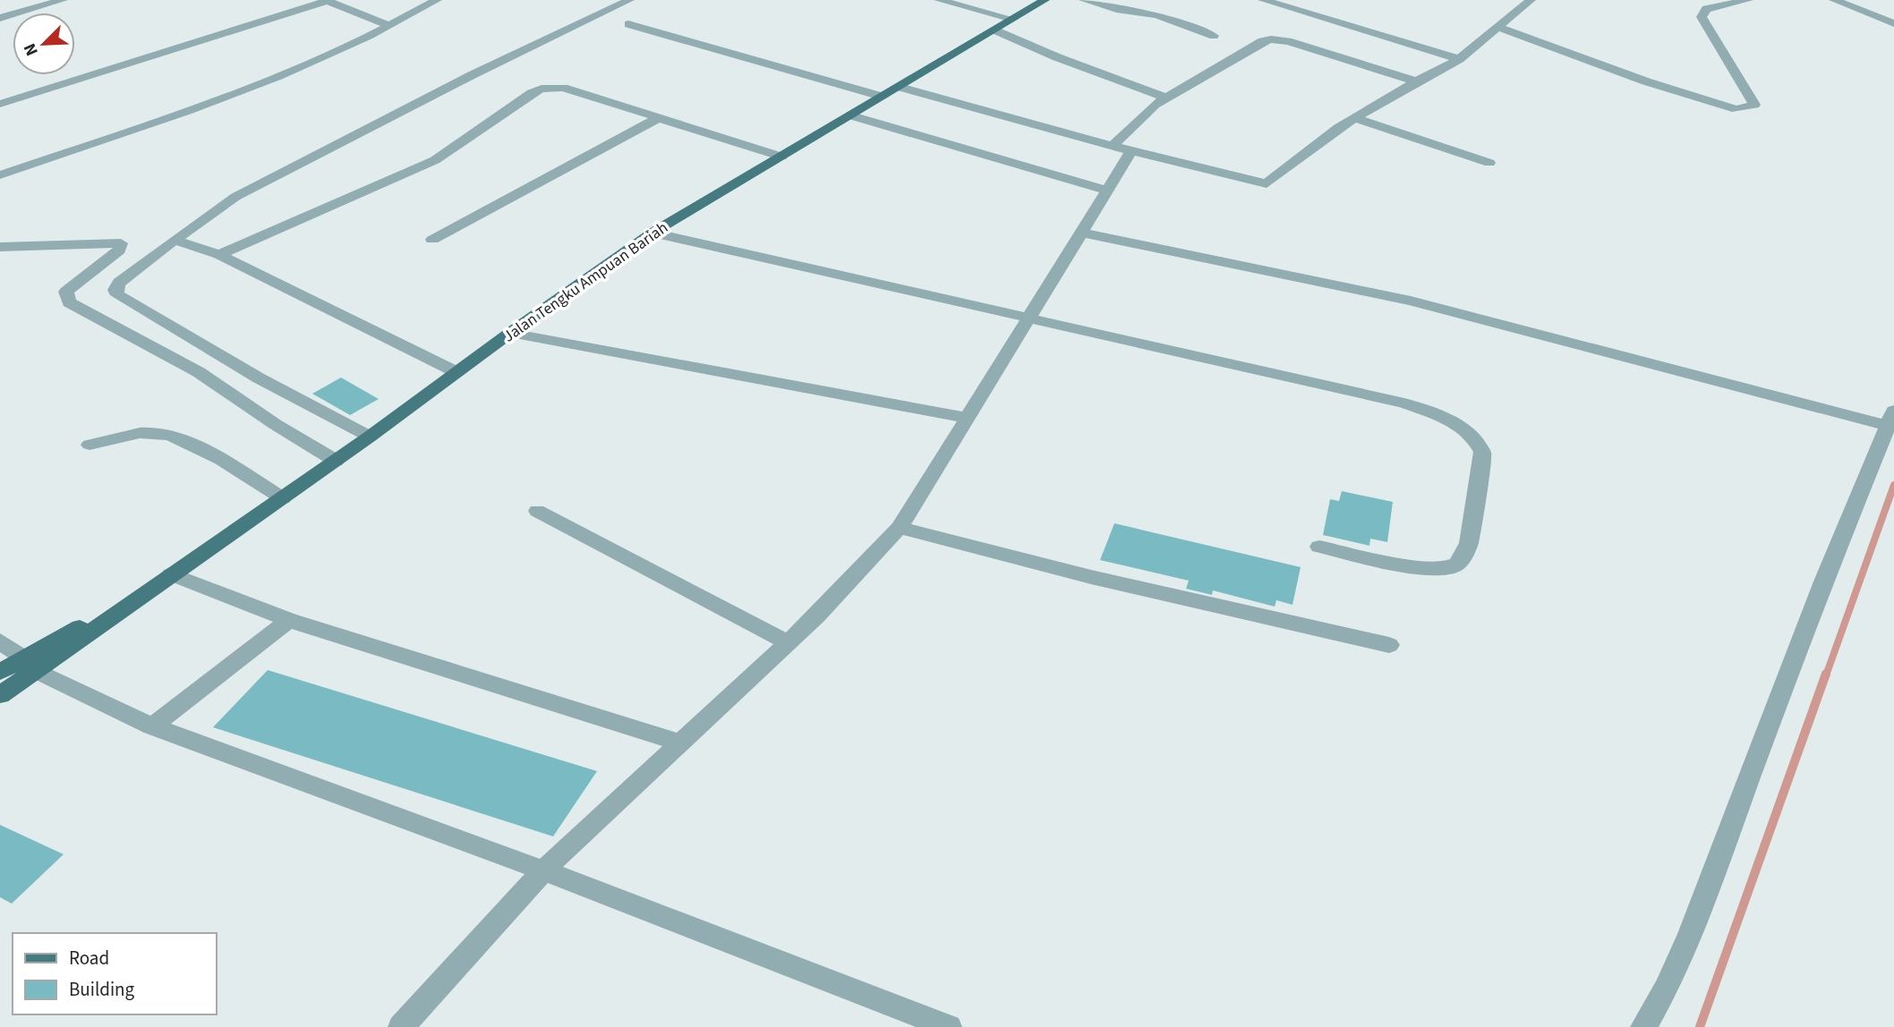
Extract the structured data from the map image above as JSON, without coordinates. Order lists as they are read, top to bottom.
{
  "streets": {
    "main road": ["Jalan Tengku Ampuan Bariah"]
  },
  "legend": ["Road", "Building"],
  "north": "bottom left"
}
